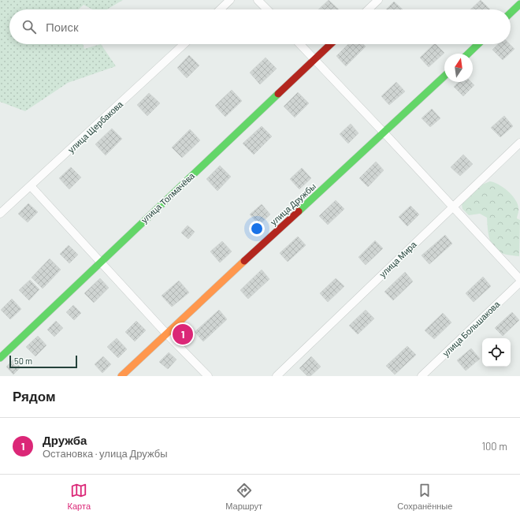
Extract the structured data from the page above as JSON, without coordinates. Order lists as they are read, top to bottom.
{
  "streets": {
    "street": [
      "улица Щербакова",
      "улица Толмачёва",
      "улица Дружбы",
      "улица Мира",
      "улица Большакова"
    ]
  },
  "scale_bar": "50 m",
  "north": "top",
  "page": {
    "search": "Поиск",
    "pins": "1",
    "scale": "50 m",
    "heading": "Рядом",
    "list": [
      {
        "mark": "1",
        "name": "Дружба",
        "note": "Остановка · улица Дружбы",
        "value": "100 m"
      }
    ],
    "nav": ["Карта", "Маршрут", "Сохранённые"]
  }
}
